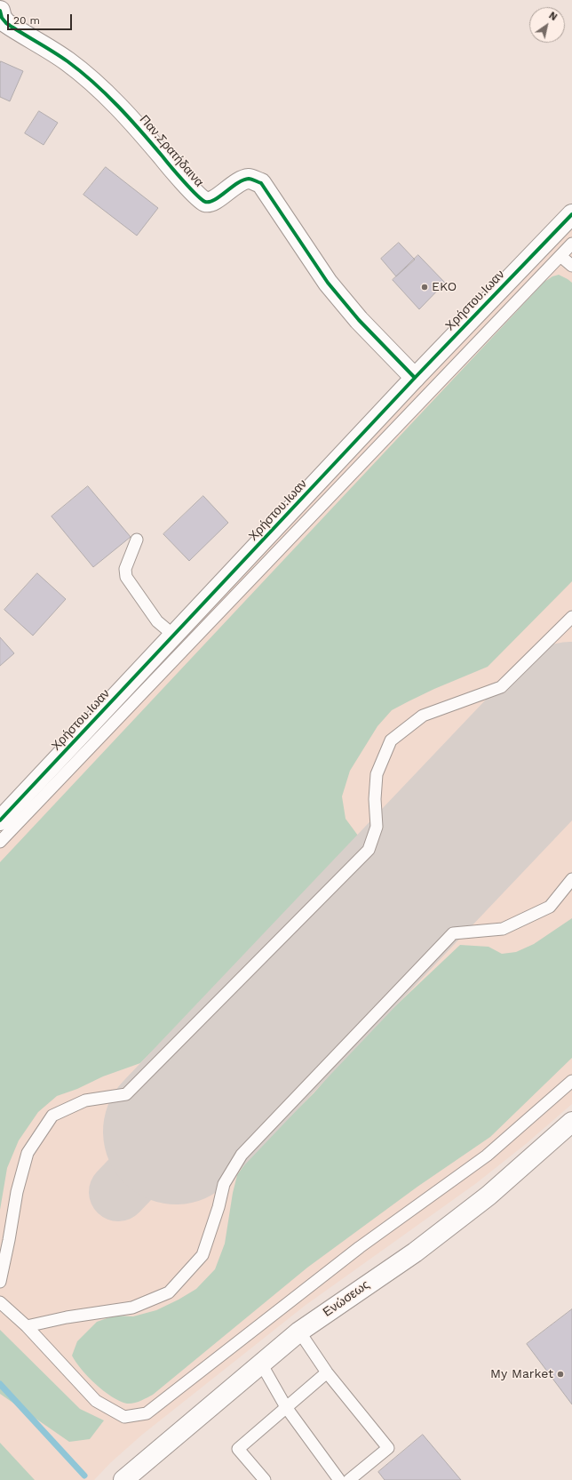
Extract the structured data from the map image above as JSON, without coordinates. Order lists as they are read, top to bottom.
{
  "streets": {
    "street": ["Παν.Σρατήδαινα", "Χρήστου.Ιωαν", "Ενώσεως"]
  },
  "crossings": [
    ["Παν.Σρατήδαινα", "Χρήστου.Ιωαν"]
  ],
  "places": ["EKO", "My Market"],
  "scale_bar": "20 m",
  "north": "top right"
}
